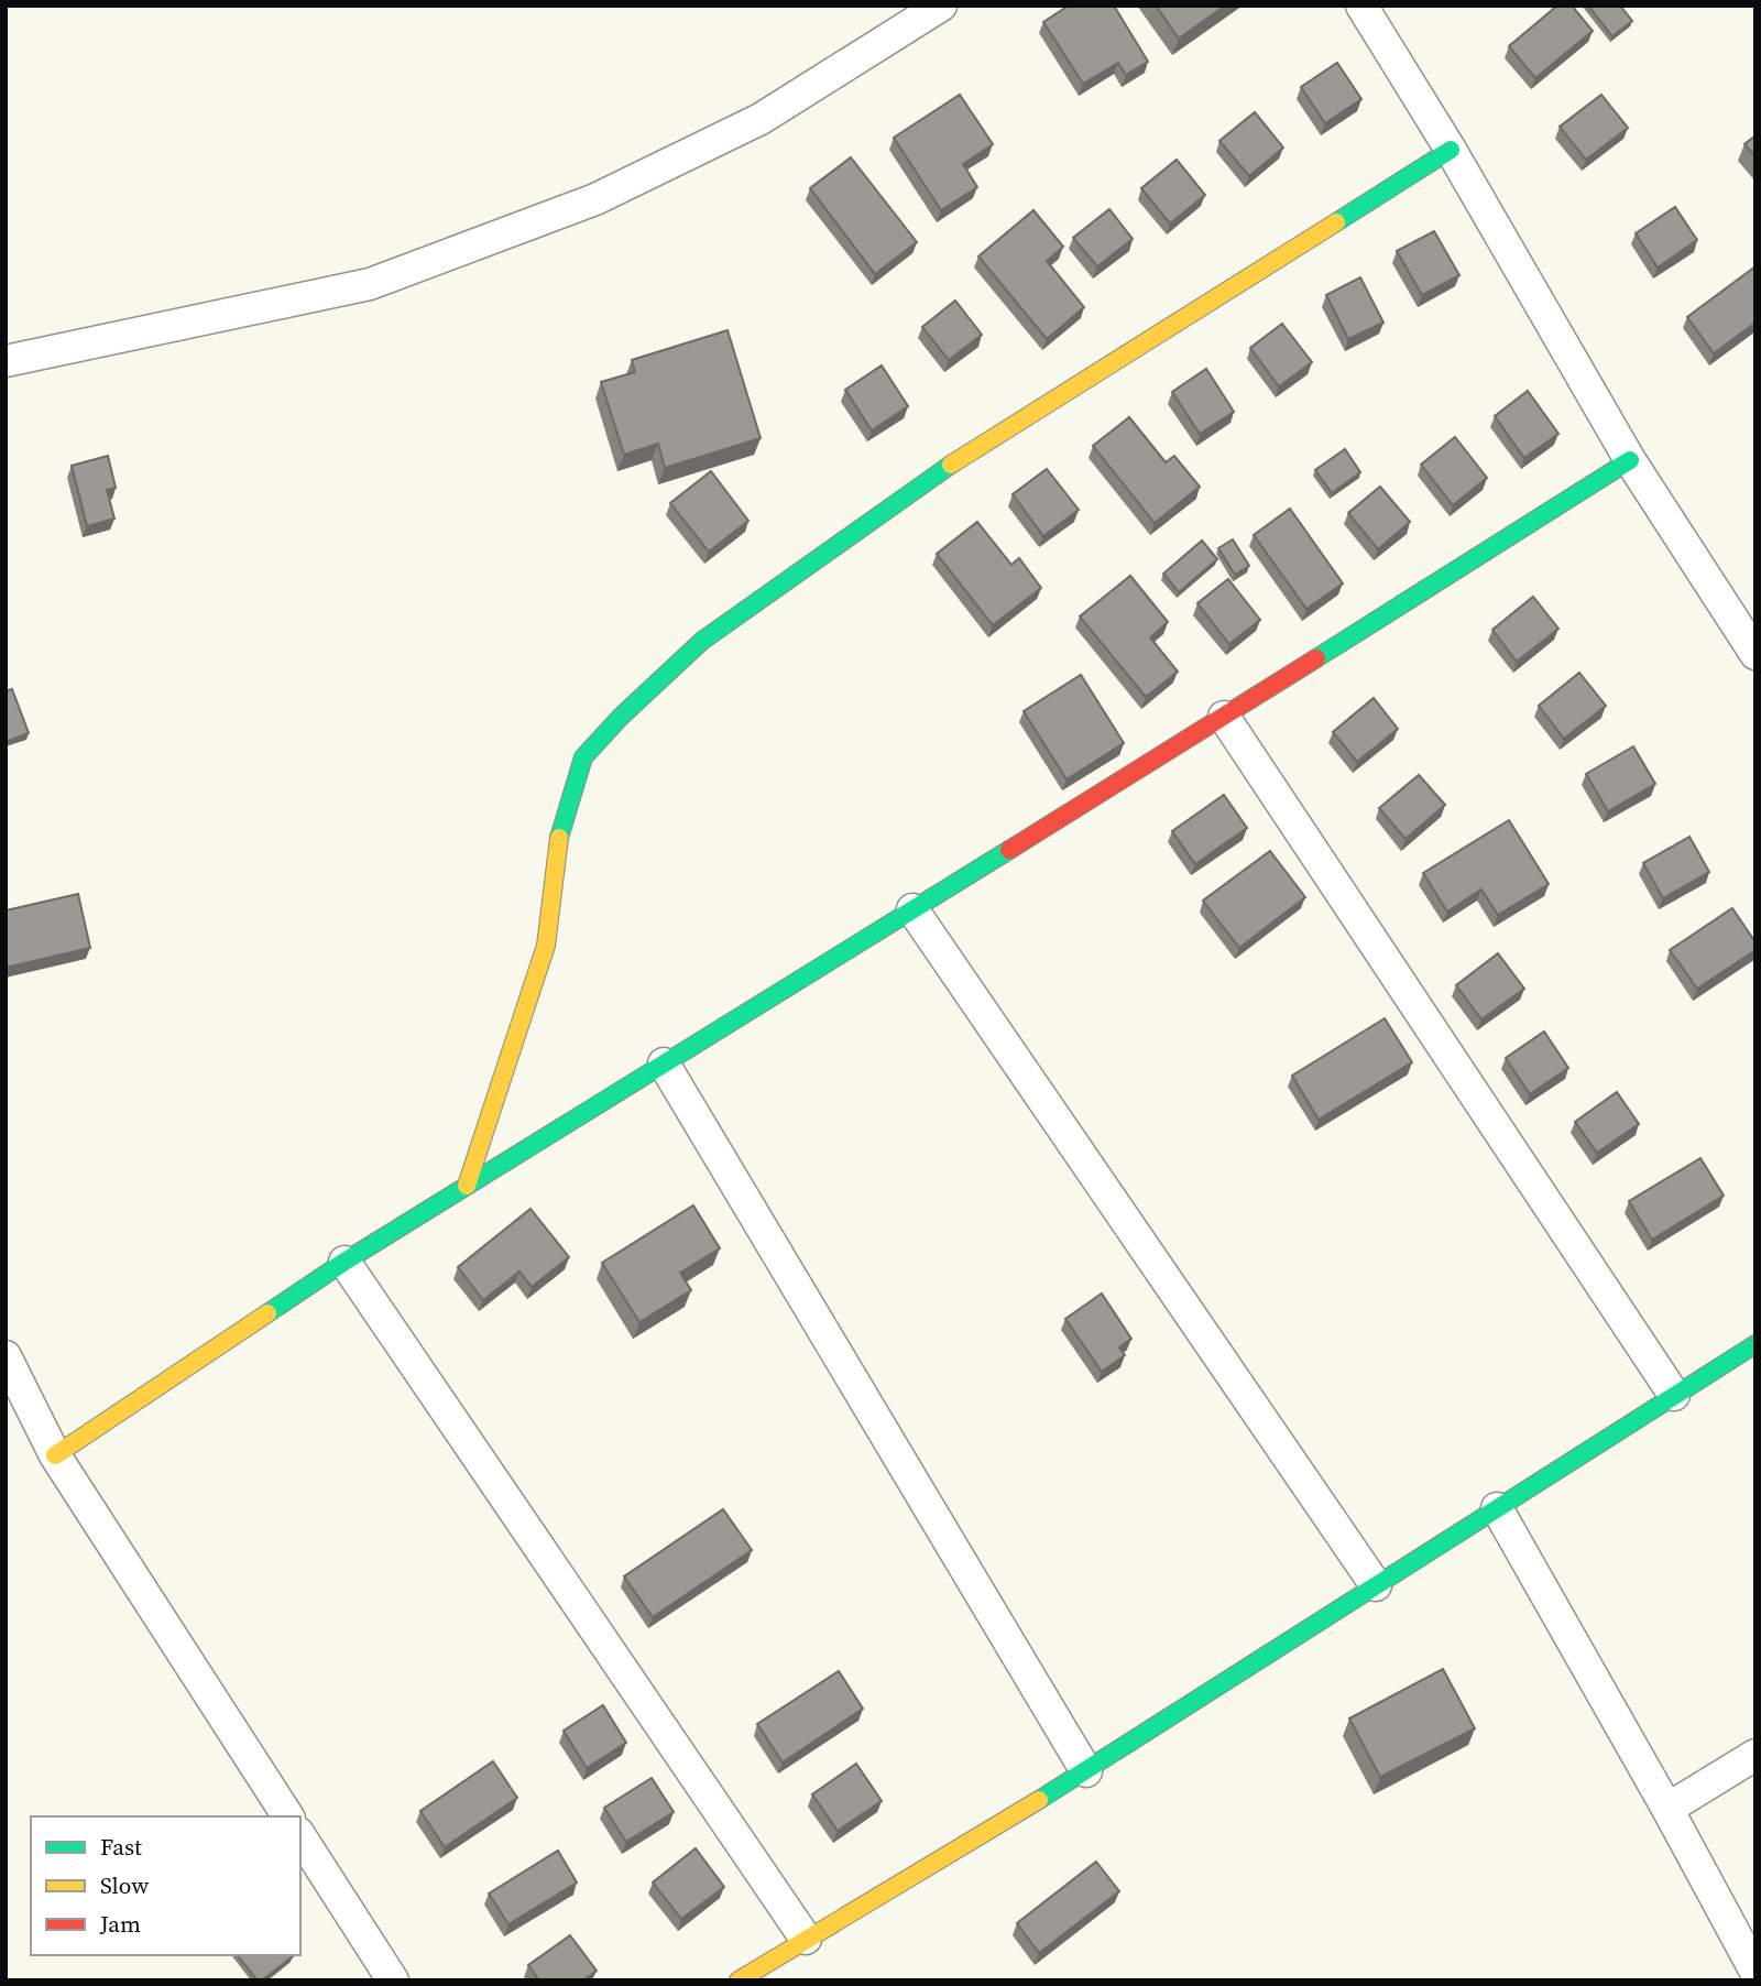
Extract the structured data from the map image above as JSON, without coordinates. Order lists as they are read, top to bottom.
{
  "legend": ["Fast", "Slow", "Jam"]
}
